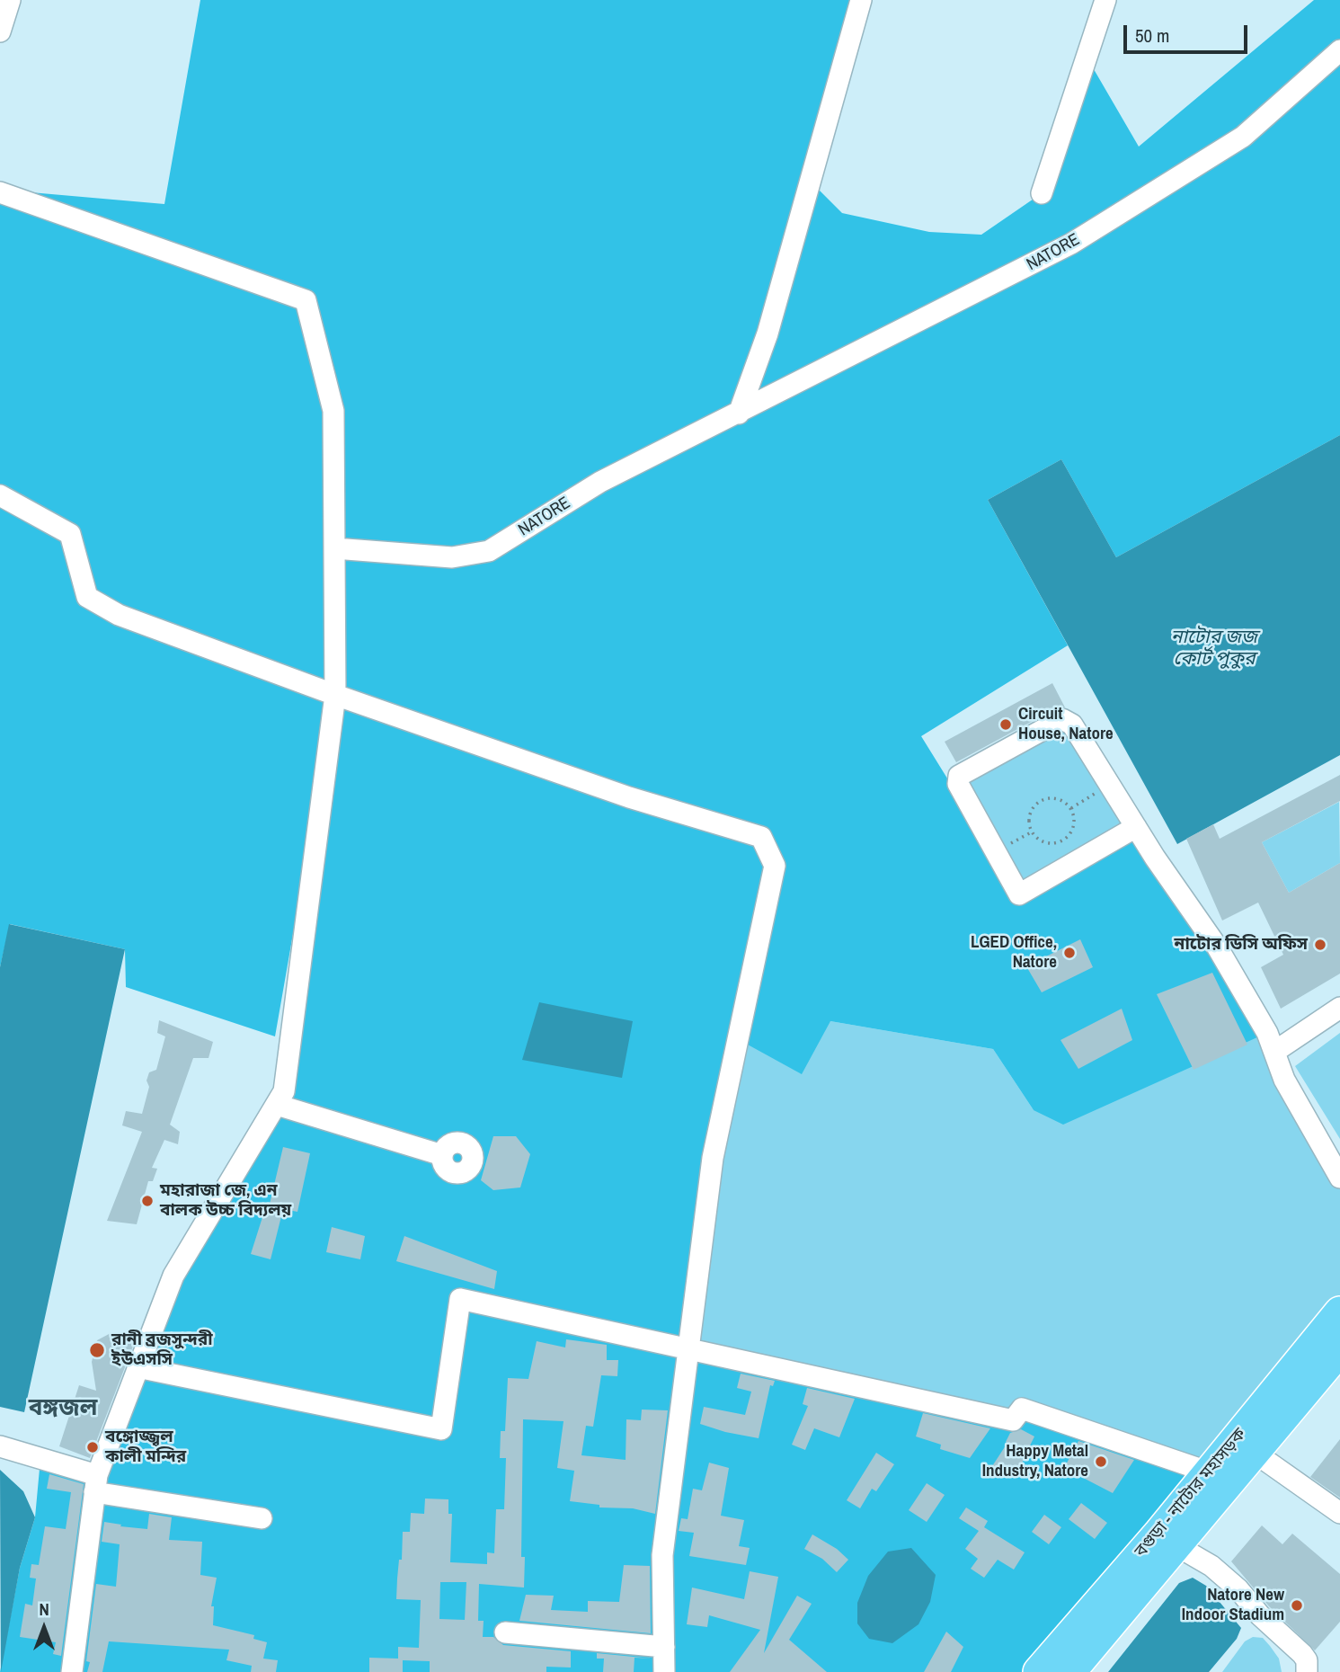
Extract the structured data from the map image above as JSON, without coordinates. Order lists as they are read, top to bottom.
{
  "streets": {
    "highway": ["বগুড়া - নাটোর মহাসড়ক"],
    "street": ["NATORE"]
  },
  "districts": ["বঙ্গজল"],
  "water": ["নাটোর জজ কোর্ট পুকুর"],
  "places": [
    "Circuit House, Natore",
    "নাটোর ডিসি অফিস",
    "LGED Office, Natore",
    "মহারাজা জে, এন বালক উচ্চ বিদ্যলয়",
    "রানী ব্রজসুন্দরী ইউএসসি",
    "বঙ্গোজ্জ্বল কালী মন্দির",
    "Happy Metal Industry, Natore",
    "Natore New Indoor Stadium"
  ],
  "scale_bar": "50 m",
  "north": "top"
}
